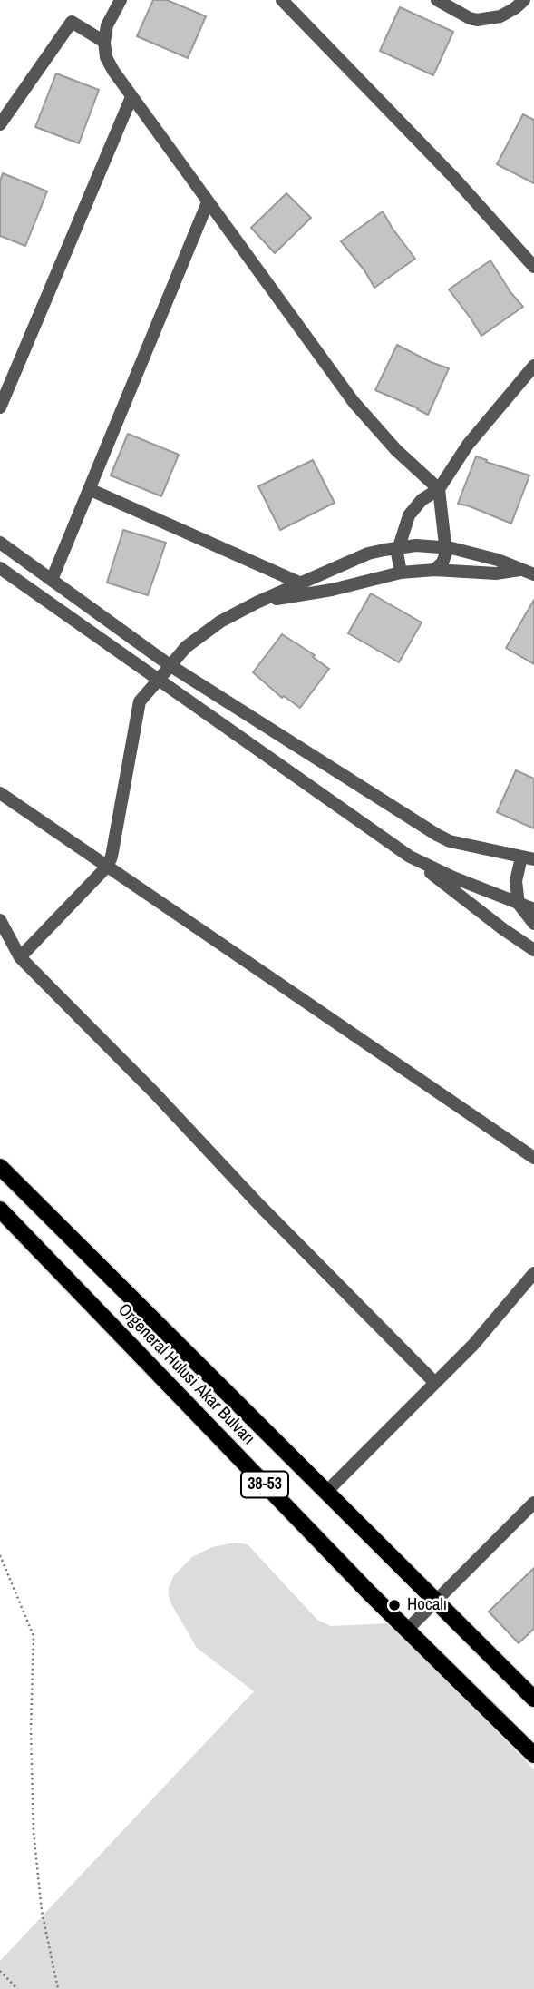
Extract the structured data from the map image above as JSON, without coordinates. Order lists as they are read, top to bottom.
{
  "streets": {
    "main road": ["Orgeneral Hulusi Akar Bulvarı", "38-53"]
  },
  "places": ["Hocalı"]
}
